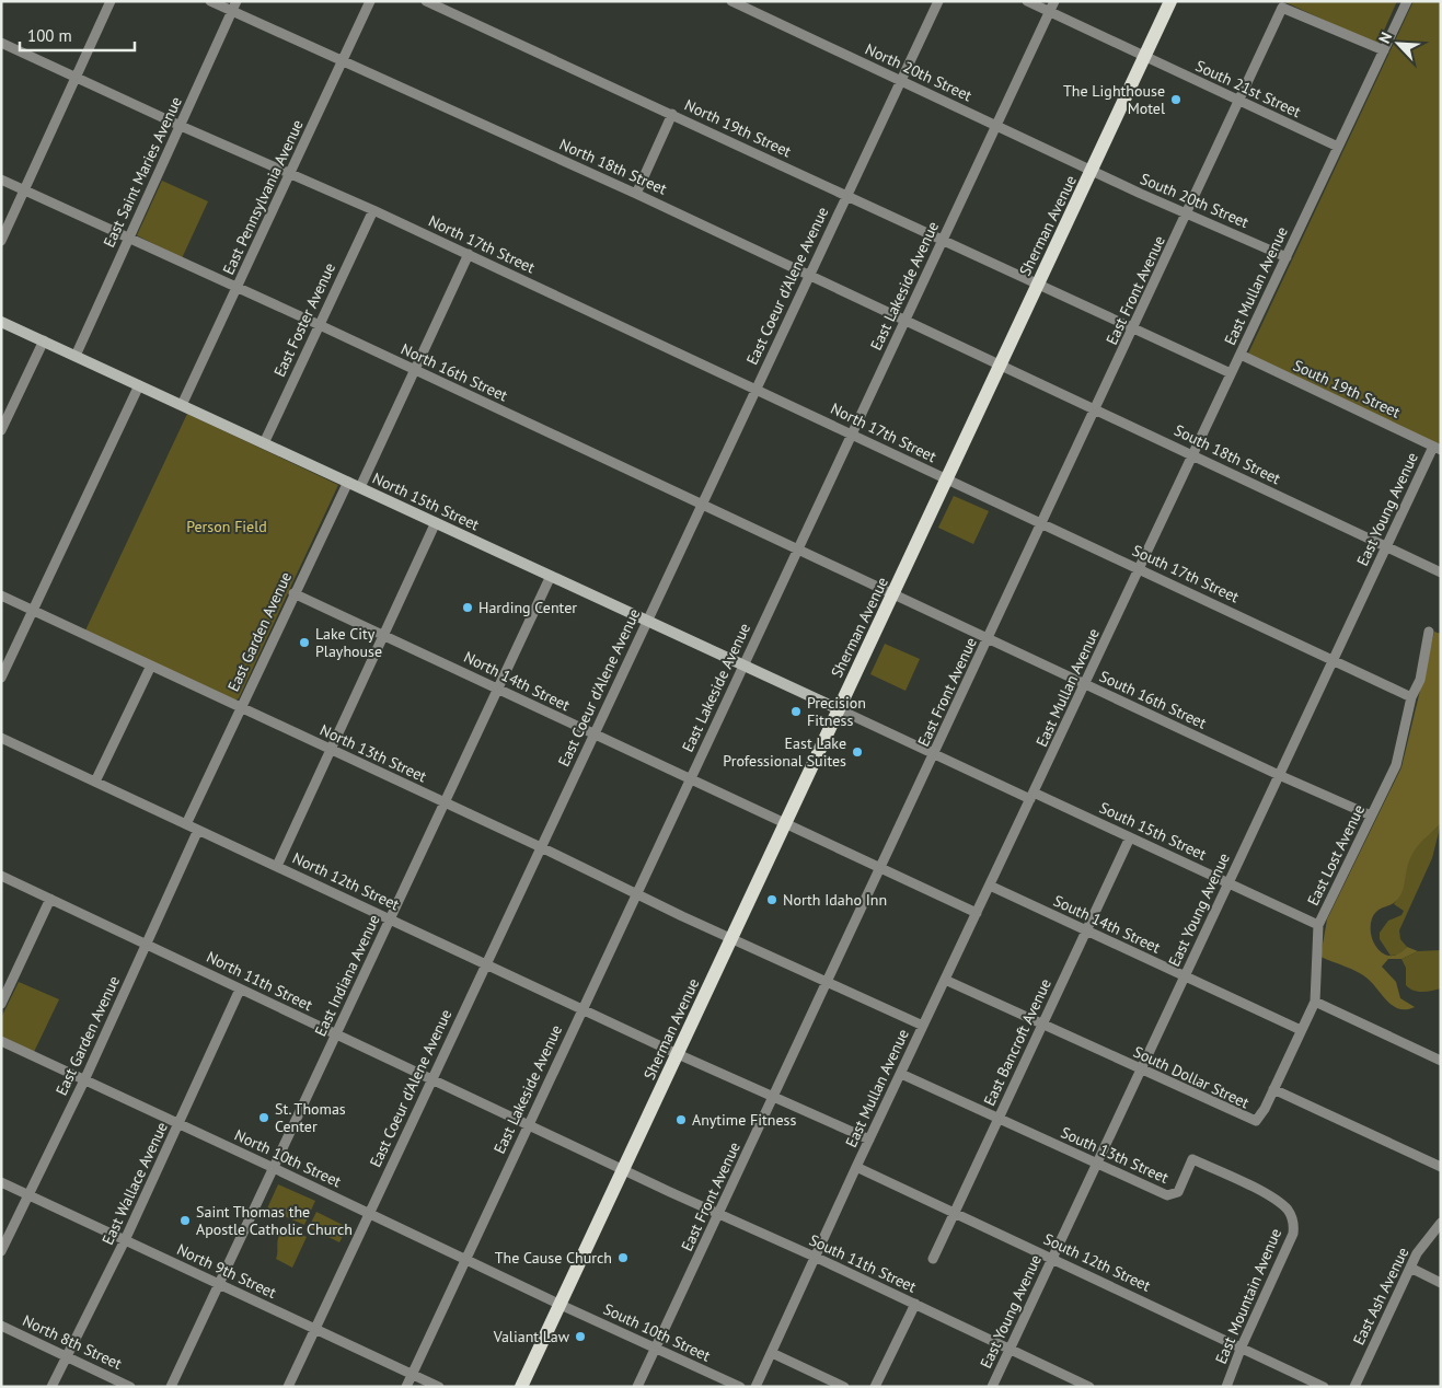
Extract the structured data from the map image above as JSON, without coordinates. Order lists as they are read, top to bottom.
{
  "streets": {
    "main road": ["Sherman Avenue", "North 15th Street"],
    "street": [
      "North 20th Street",
      "South 21st Street",
      "North 19th Street",
      "North 18th Street",
      "East Saint Maries Avenue",
      "East Pennsylvania Avenue",
      "South 20th Street",
      "North 17th Street",
      "East Coeur d'Alene Avenue",
      "East Lakeside Avenue",
      "East Mullan Avenue",
      "East Front Avenue",
      "East Foster Avenue",
      "North 16th Street",
      "South 19th Street",
      "South 18th Street",
      "East Young Avenue",
      "South 17th Street",
      "East Garden Avenue",
      "North 14th Street",
      "South 16th Street",
      "North 13th Street",
      "South 15th Street",
      "East Lost Avenue",
      "North 12th Street",
      "South 14th Street",
      "East Indiana Avenue",
      "North 11th Street",
      "East Bancroft Avenue",
      "South Dollar Street",
      "South 13th Street",
      "North 10th Street",
      "East Wallace Avenue",
      "South 12th Street",
      "South 11th Street",
      "North 9th Street",
      "East Mountain Avenue",
      "East Ash Avenue",
      "South 10th Street",
      "North 8th Street"
    ]
  },
  "crossings": [
    ["North 20th Street", "South 20th Street"],
    ["North 20th Street", "Sherman Avenue"],
    ["North 20th Street", "East Coeur d'Alene Avenue"],
    ["North 20th Street", "East Lakeside Avenue"],
    ["South 21st Street", "Sherman Avenue"],
    ["South 21st Street", "East Lakeside Avenue"],
    ["South 21st Street", "East Mullan Avenue"],
    ["South 21st Street", "East Front Avenue"],
    ["North 19th Street", "Sherman Avenue"],
    ["North 19th Street", "East Coeur d'Alene Avenue"],
    ["North 19th Street", "East Lakeside Avenue"],
    ["North 18th Street", "East Saint Maries Avenue"],
    ["North 18th Street", "East Pennsylvania Avenue"],
    ["North 18th Street", "Sherman Avenue"],
    ["North 18th Street", "East Coeur d'Alene Avenue"],
    ["North 18th Street", "East Lakeside Avenue"],
    ["North 18th Street", "South 18th Street"],
    ["East Saint Maries Avenue", "North 17th Street"],
    ["East Saint Maries Avenue", "North 16th Street"],
    ["East Saint Maries Avenue", "North 15th Street"],
    ["East Pennsylvania Avenue", "North 17th Street"],
    ["East Pennsylvania Avenue", "North 16th Street"],
    ["East Pennsylvania Avenue", "North 15th Street"],
    ["South 20th Street", "Sherman Avenue"],
    ["South 20th Street", "East Mullan Avenue"],
    ["South 20th Street", "East Front Avenue"],
    ["Sherman Avenue", "North 17th Street"],
    ["Sherman Avenue", "North 16th Street"],
    ["Sherman Avenue", "South 18th Street"],
    ["Sherman Avenue", "North 15th Street"],
    ["Sherman Avenue", "South 17th Street"],
    ["Sherman Avenue", "North 14th Street"],
    ["Sherman Avenue", "South 16th Street"],
    ["Sherman Avenue", "North 13th Street"],
    ["Sherman Avenue", "South 15th Street"],
    ["Sherman Avenue", "North 12th Street"],
    ["Sherman Avenue", "North 11th Street"],
    ["Sherman Avenue", "North 10th Street"],
    ["Sherman Avenue", "South 11th Street"],
    ["Sherman Avenue", "South 10th Street"],
    ["North 17th Street", "East Coeur d'Alene Avenue"],
    ["North 17th Street", "East Lakeside Avenue"],
    ["North 17th Street", "East Foster Avenue"],
    ["North 17th Street", "South 17th Street"],
    ["East Coeur d'Alene Avenue", "North 16th Street"],
    ["East Coeur d'Alene Avenue", "North 15th Street"],
    ["East Coeur d'Alene Avenue", "North 14th Street"],
    ["East Coeur d'Alene Avenue", "North 13th Street"],
    ["East Coeur d'Alene Avenue", "North 12th Street"],
    ["East Coeur d'Alene Avenue", "North 11th Street"],
    ["East Coeur d'Alene Avenue", "North 10th Street"],
    ["East Coeur d'Alene Avenue", "North 9th Street"],
    ["East Lakeside Avenue", "North 16th Street"],
    ["East Lakeside Avenue", "North 15th Street"],
    ["East Lakeside Avenue", "North 14th Street"],
    ["East Lakeside Avenue", "North 13th Street"],
    ["East Lakeside Avenue", "North 12th Street"],
    ["East Lakeside Avenue", "North 11th Street"],
    ["East Lakeside Avenue", "North 10th Street"],
    ["East Lakeside Avenue", "North 9th Street"],
    ["East Mullan Avenue", "East Front Avenue"],
    ["East Mullan Avenue", "South 19th Street"],
    ["East Mullan Avenue", "South 18th Street"],
    ["East Mullan Avenue", "South 17th Street"],
    ["East Mullan Avenue", "South 16th Street"],
    ["East Mullan Avenue", "South 15th Street"],
    ["East Mullan Avenue", "South 14th Street"],
    ["East Mullan Avenue", "South Dollar Street"],
    ["East Mullan Avenue", "South 13th Street"],
    ["East Mullan Avenue", "South 12th Street"],
    ["East Mullan Avenue", "South 11th Street"],
    ["East Front Avenue", "South 18th Street"],
    ["East Front Avenue", "South 17th Street"],
    ["East Front Avenue", "South 16th Street"],
    ["East Front Avenue", "South 15th Street"],
    ["East Front Avenue", "South 11th Street"],
    ["East Front Avenue", "South 10th Street"],
    ["East Foster Avenue", "North 16th Street"],
    ["East Foster Avenue", "North 15th Street"],
    ["North 16th Street", "South 16th Street"],
    ["South 19th Street", "East Young Avenue"],
    ["South 18th Street", "East Young Avenue"],
    ["North 15th Street", "East Garden Avenue"],
    ["North 15th Street", "South 15th Street"],
    ["North 15th Street", "East Indiana Avenue"],
    ["East Young Avenue", "South 17th Street"],
    ["East Young Avenue", "South 16th Street"],
    ["East Young Avenue", "South 15th Street"],
    ["East Young Avenue", "South 14th Street"],
    ["East Young Avenue", "South Dollar Street"],
    ["East Young Avenue", "South 13th Street"],
    ["East Young Avenue", "South 12th Street"],
    ["East Young Avenue", "South 11th Street"],
    ["South 17th Street", "East Lost Avenue"],
    ["East Garden Avenue", "North 14th Street"],
    ["East Garden Avenue", "North 13th Street"],
    ["East Garden Avenue", "North 12th Street"],
    ["East Garden Avenue", "North 11th Street"],
    ["East Garden Avenue", "North 10th Street"],
    ["East Garden Avenue", "North 9th Street"],
    ["North 14th Street", "East Indiana Avenue"],
    ["South 16th Street", "East Lost Avenue"],
    ["North 13th Street", "East Indiana Avenue"],
    ["South 15th Street", "East Lost Avenue"],
    ["South 15th Street", "East Bancroft Avenue"],
    ["East Lost Avenue", "South 14th Street"],
    ["East Lost Avenue", "South Dollar Street"],
    ["North 12th Street", "East Indiana Avenue"],
    ["South 14th Street", "East Bancroft Avenue"],
    ["East Indiana Avenue", "North 11th Street"],
    ["East Indiana Avenue", "North 10th Street"],
    ["East Indiana Avenue", "North 9th Street"],
    ["North 11th Street", "East Wallace Avenue"],
    ["North 11th Street", "South 11th Street"],
    ["East Bancroft Avenue", "South Dollar Street"],
    ["East Bancroft Avenue", "South 13th Street"],
    ["East Bancroft Avenue", "South 12th Street"],
    ["South 13th Street", "East Mountain Avenue"],
    ["North 10th Street", "East Wallace Avenue"],
    ["North 10th Street", "South 10th Street"],
    ["East Wallace Avenue", "North 9th Street"],
    ["East Wallace Avenue", "North 8th Street"],
    ["South 12th Street", "East Mountain Avenue"]
  ],
  "parks": ["Person Field"],
  "places": [
    "The Lighthouse Motel",
    "Harding Center",
    "Lake City Playhouse",
    "Precision Fitness",
    "East Lake Professional Suites",
    "North Idaho Inn",
    "St. Thomas Center",
    "Anytime Fitness",
    "Saint Thomas the Apostle Catholic Church",
    "The Cause Church",
    "Valiant Law"
  ],
  "scale_bar": "100 m",
  "north": "top left"
}
